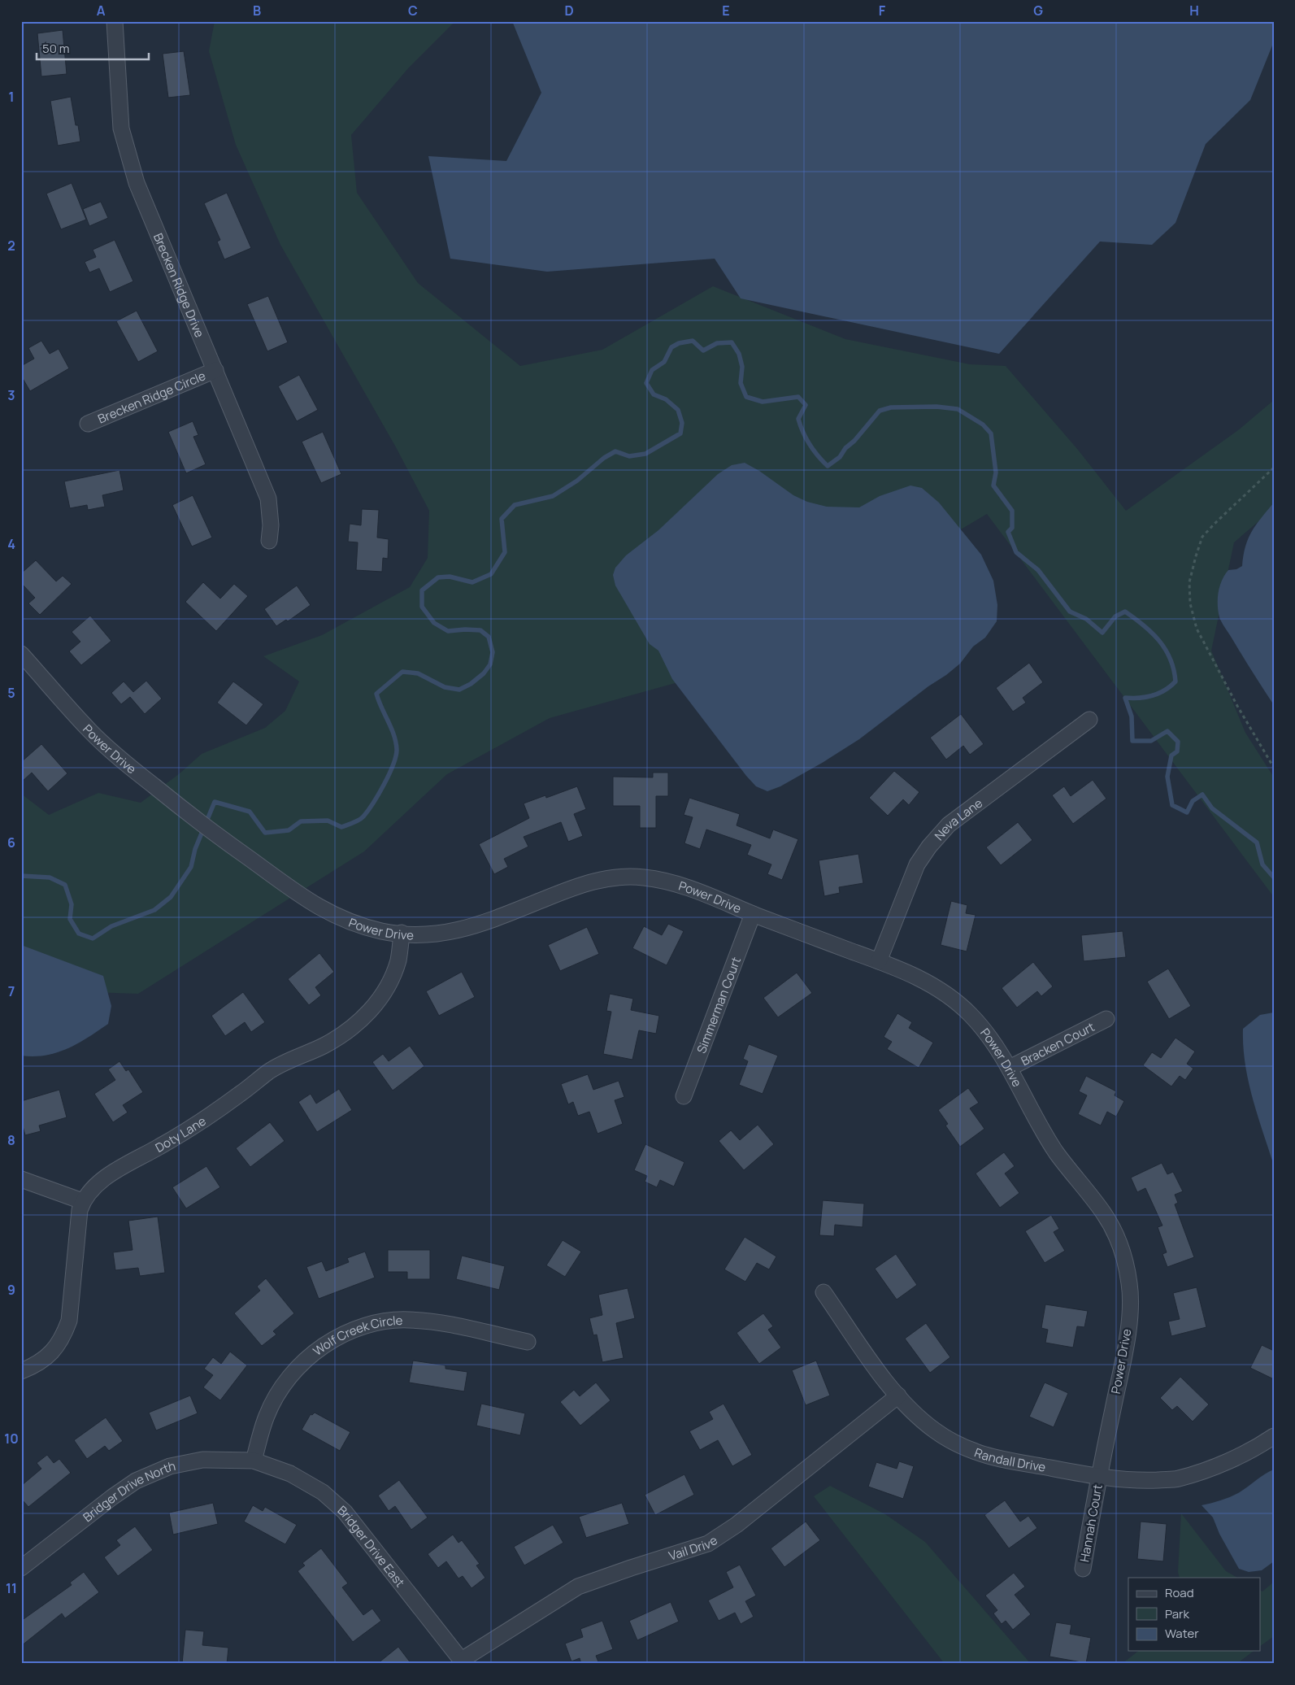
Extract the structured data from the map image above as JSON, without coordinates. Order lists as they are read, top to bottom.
{
  "streets": {
    "street": [
      "Brecken Ridge Drive",
      "Brecken Ridge Circle",
      "Power Drive",
      "Neva Lane",
      "Simmerman Court",
      "Bracken Court",
      "Doty Lane",
      "Wolf Creek Circle",
      "Randall Drive",
      "Bridger Drive North",
      "Hannah Court",
      "Bridger Drive East",
      "Vail Drive"
    ]
  },
  "crossings": [
    ["Brecken Ridge Drive", "Brecken Ridge Circle"],
    ["Power Drive", "Neva Lane"],
    ["Power Drive", "Simmerman Court"],
    ["Power Drive", "Bracken Court"],
    ["Power Drive", "Doty Lane"],
    ["Power Drive", "Randall Drive"],
    ["Power Drive", "Hannah Court"],
    ["Wolf Creek Circle", "Bridger Drive North"],
    ["Wolf Creek Circle", "Bridger Drive East"],
    ["Randall Drive", "Hannah Court"],
    ["Randall Drive", "Vail Drive"],
    ["Bridger Drive North", "Bridger Drive East"],
    ["Bridger Drive East", "Vail Drive"]
  ],
  "legend": ["Road", "Park", "Water"],
  "scale_bar": "50 m",
  "grid": {
    "columns": [
      "A",
      "B",
      "C",
      "D",
      "E",
      "F",
      "G",
      "H"
    ],
    "rows": [
      "1",
      "2",
      "3",
      "4",
      "5",
      "6",
      "7",
      "8",
      "9",
      "10",
      "11"
    ]
  }
}
